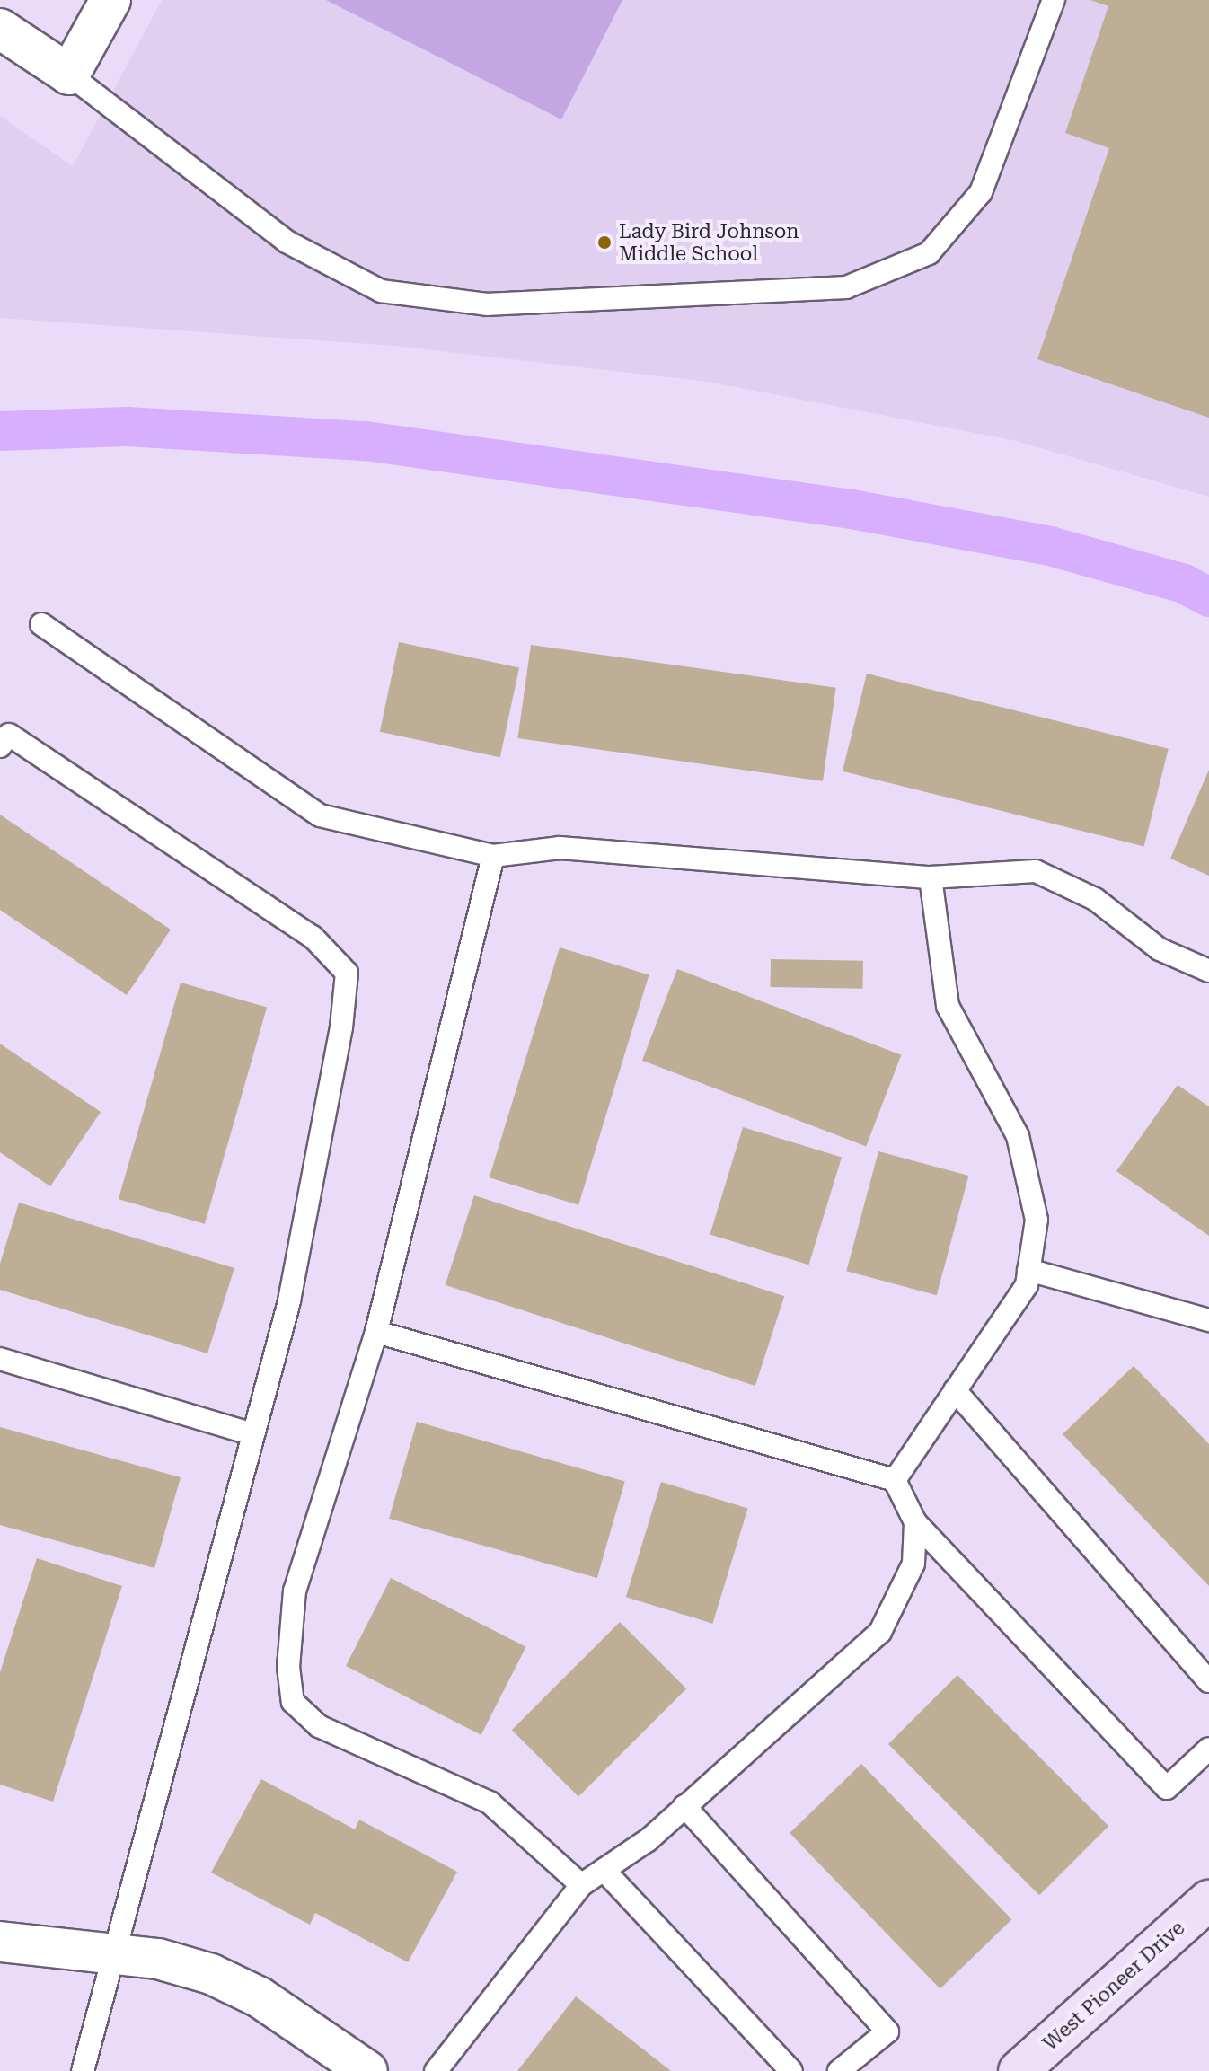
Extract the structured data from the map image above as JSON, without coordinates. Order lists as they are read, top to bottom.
{
  "streets": {
    "main road": ["West Pioneer Drive"]
  },
  "places": ["Lady Bird Johnson Middle School"]
}
